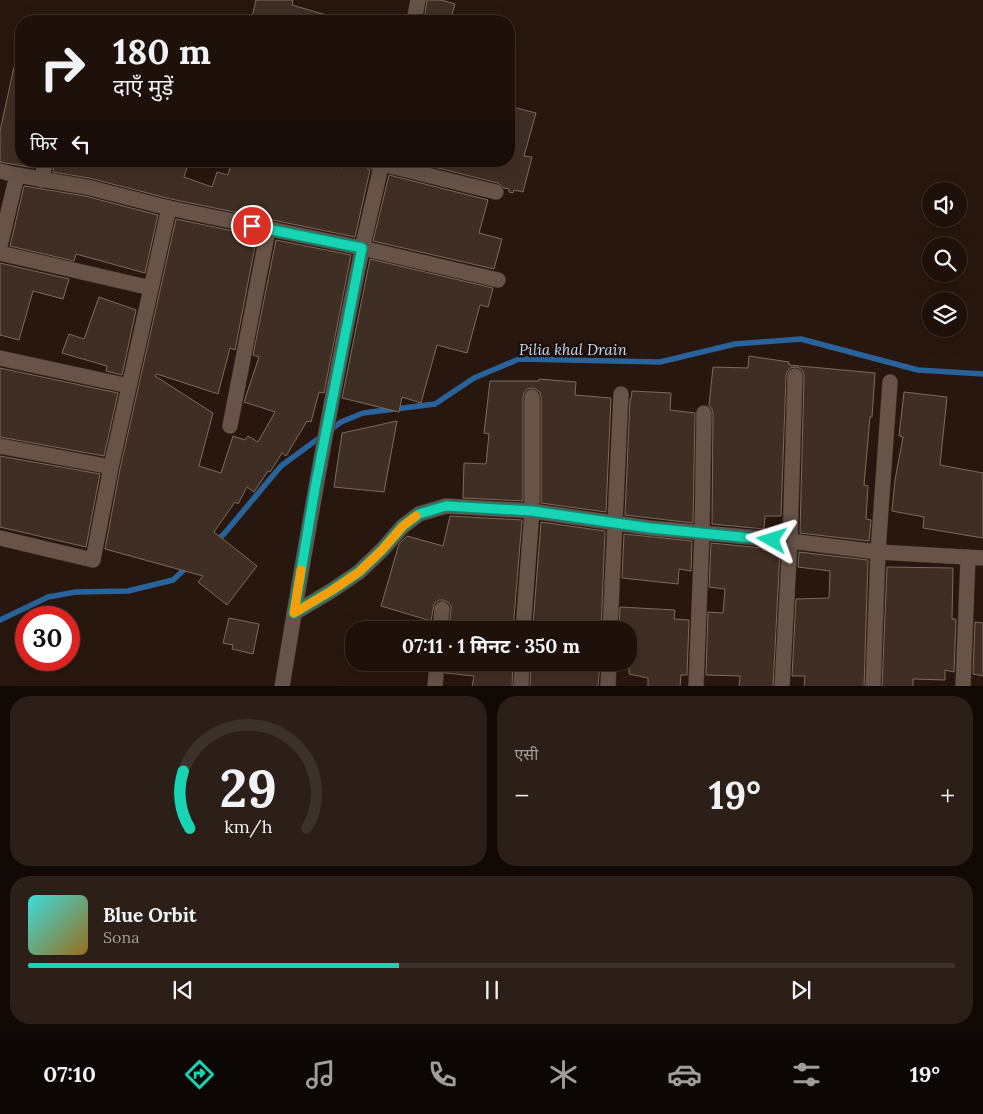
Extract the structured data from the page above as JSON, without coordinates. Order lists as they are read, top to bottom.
{
  "water": ["Pilia khal Drain"],
  "page": {
    "turn": ["180 m", "दाएँ मुड़ें"],
    "then": "फिर",
    "limit": "30",
    "trip": "07:11 · 1 मिनट · 350 m",
    "tile": "एसी",
    "heat": ["−", "19°", "+"],
    "song": ["Blue Orbit", "Sona"],
    "tabs": ["07:10", "19°"],
    "gauge": ["29", "km/h"]
  }
}
